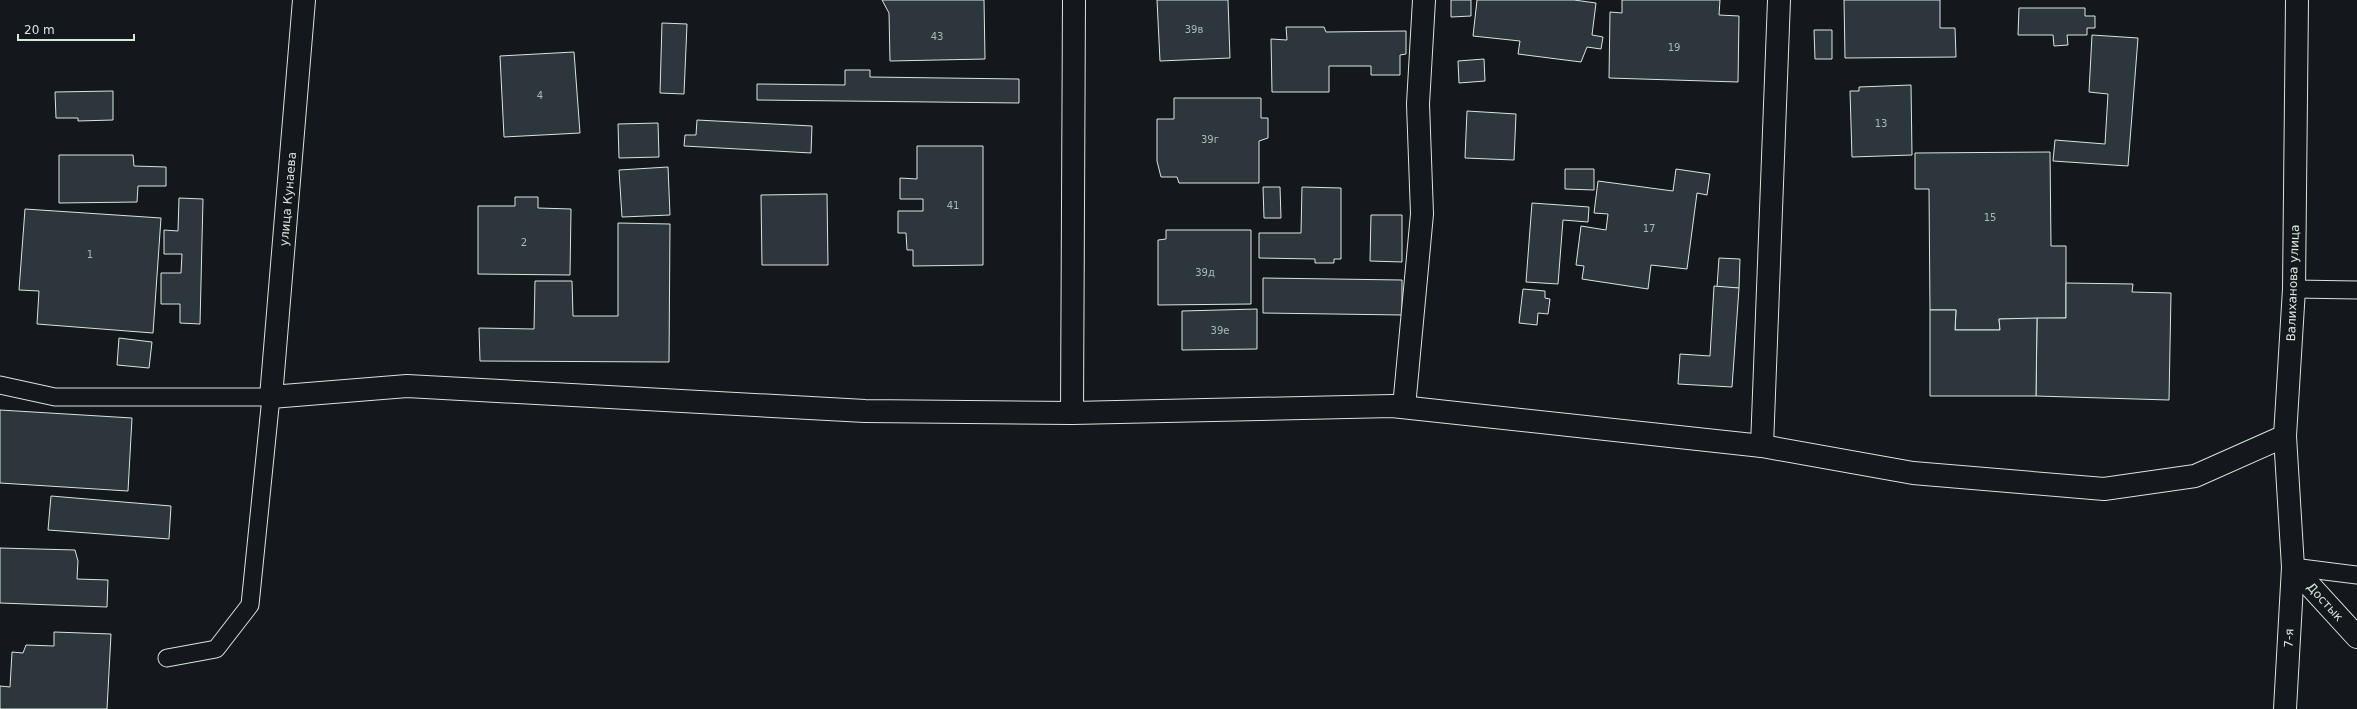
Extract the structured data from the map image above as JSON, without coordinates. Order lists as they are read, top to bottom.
{
  "streets": {
    "street": [
      "улица Кунаева",
      "Валиханова улица",
      "Достык",
      "7-я"
    ]
  },
  "crossings": [
    ["Валиханова улица", "Достык"],
    ["Валиханова улица", "7-я"],
    ["Достык", "7-я"]
  ],
  "house_numbers": [
    "39в",
    "43",
    "19",
    "4",
    "13",
    "39г",
    "41",
    "15",
    "17",
    "2",
    "1",
    "39д",
    "39е"
  ],
  "scale_bar": "20 m"
}
